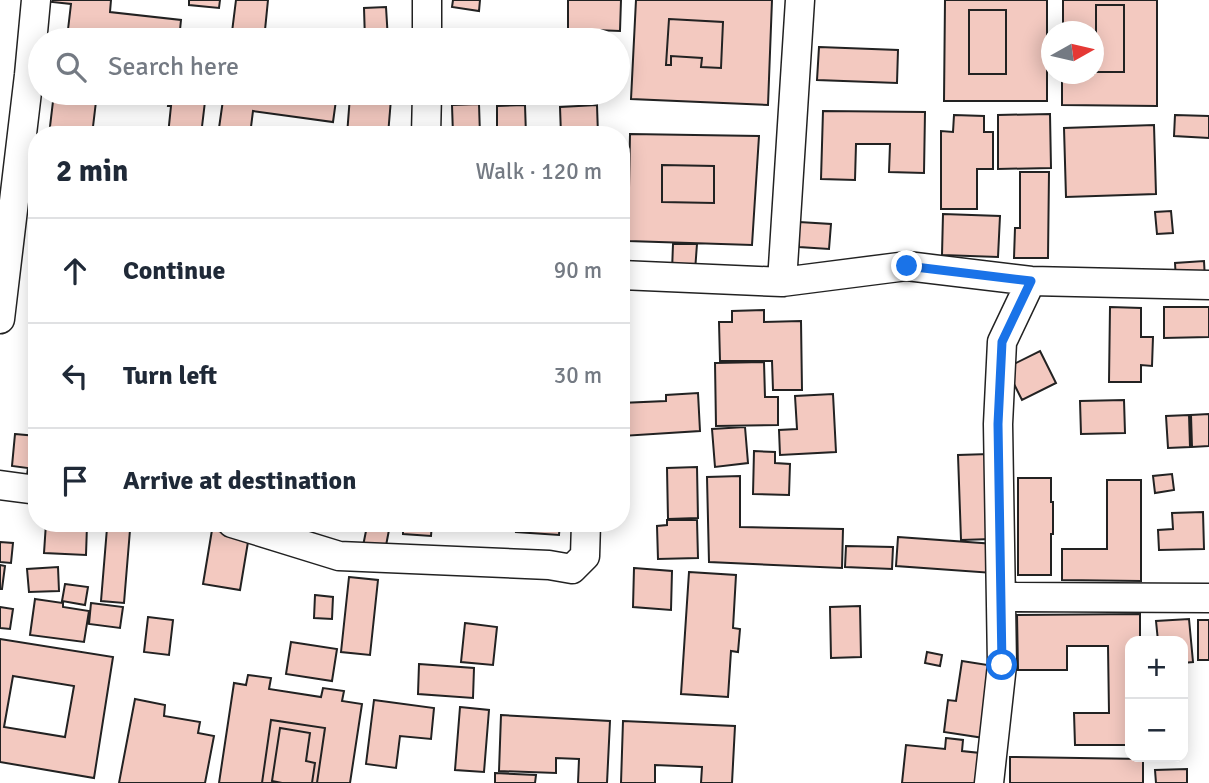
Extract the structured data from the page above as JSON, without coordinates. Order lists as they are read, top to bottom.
{
  "north": "right",
  "page": {
    "search": "Search here",
    "heading": ["2 min", "Walk · 120 m"],
    "list": [
      ["Continue", "90 m"],
      ["Turn left", "30 m"],
      "Arrive at destination"
    ],
    "map_buttons": ["+", "−"]
  }
}
